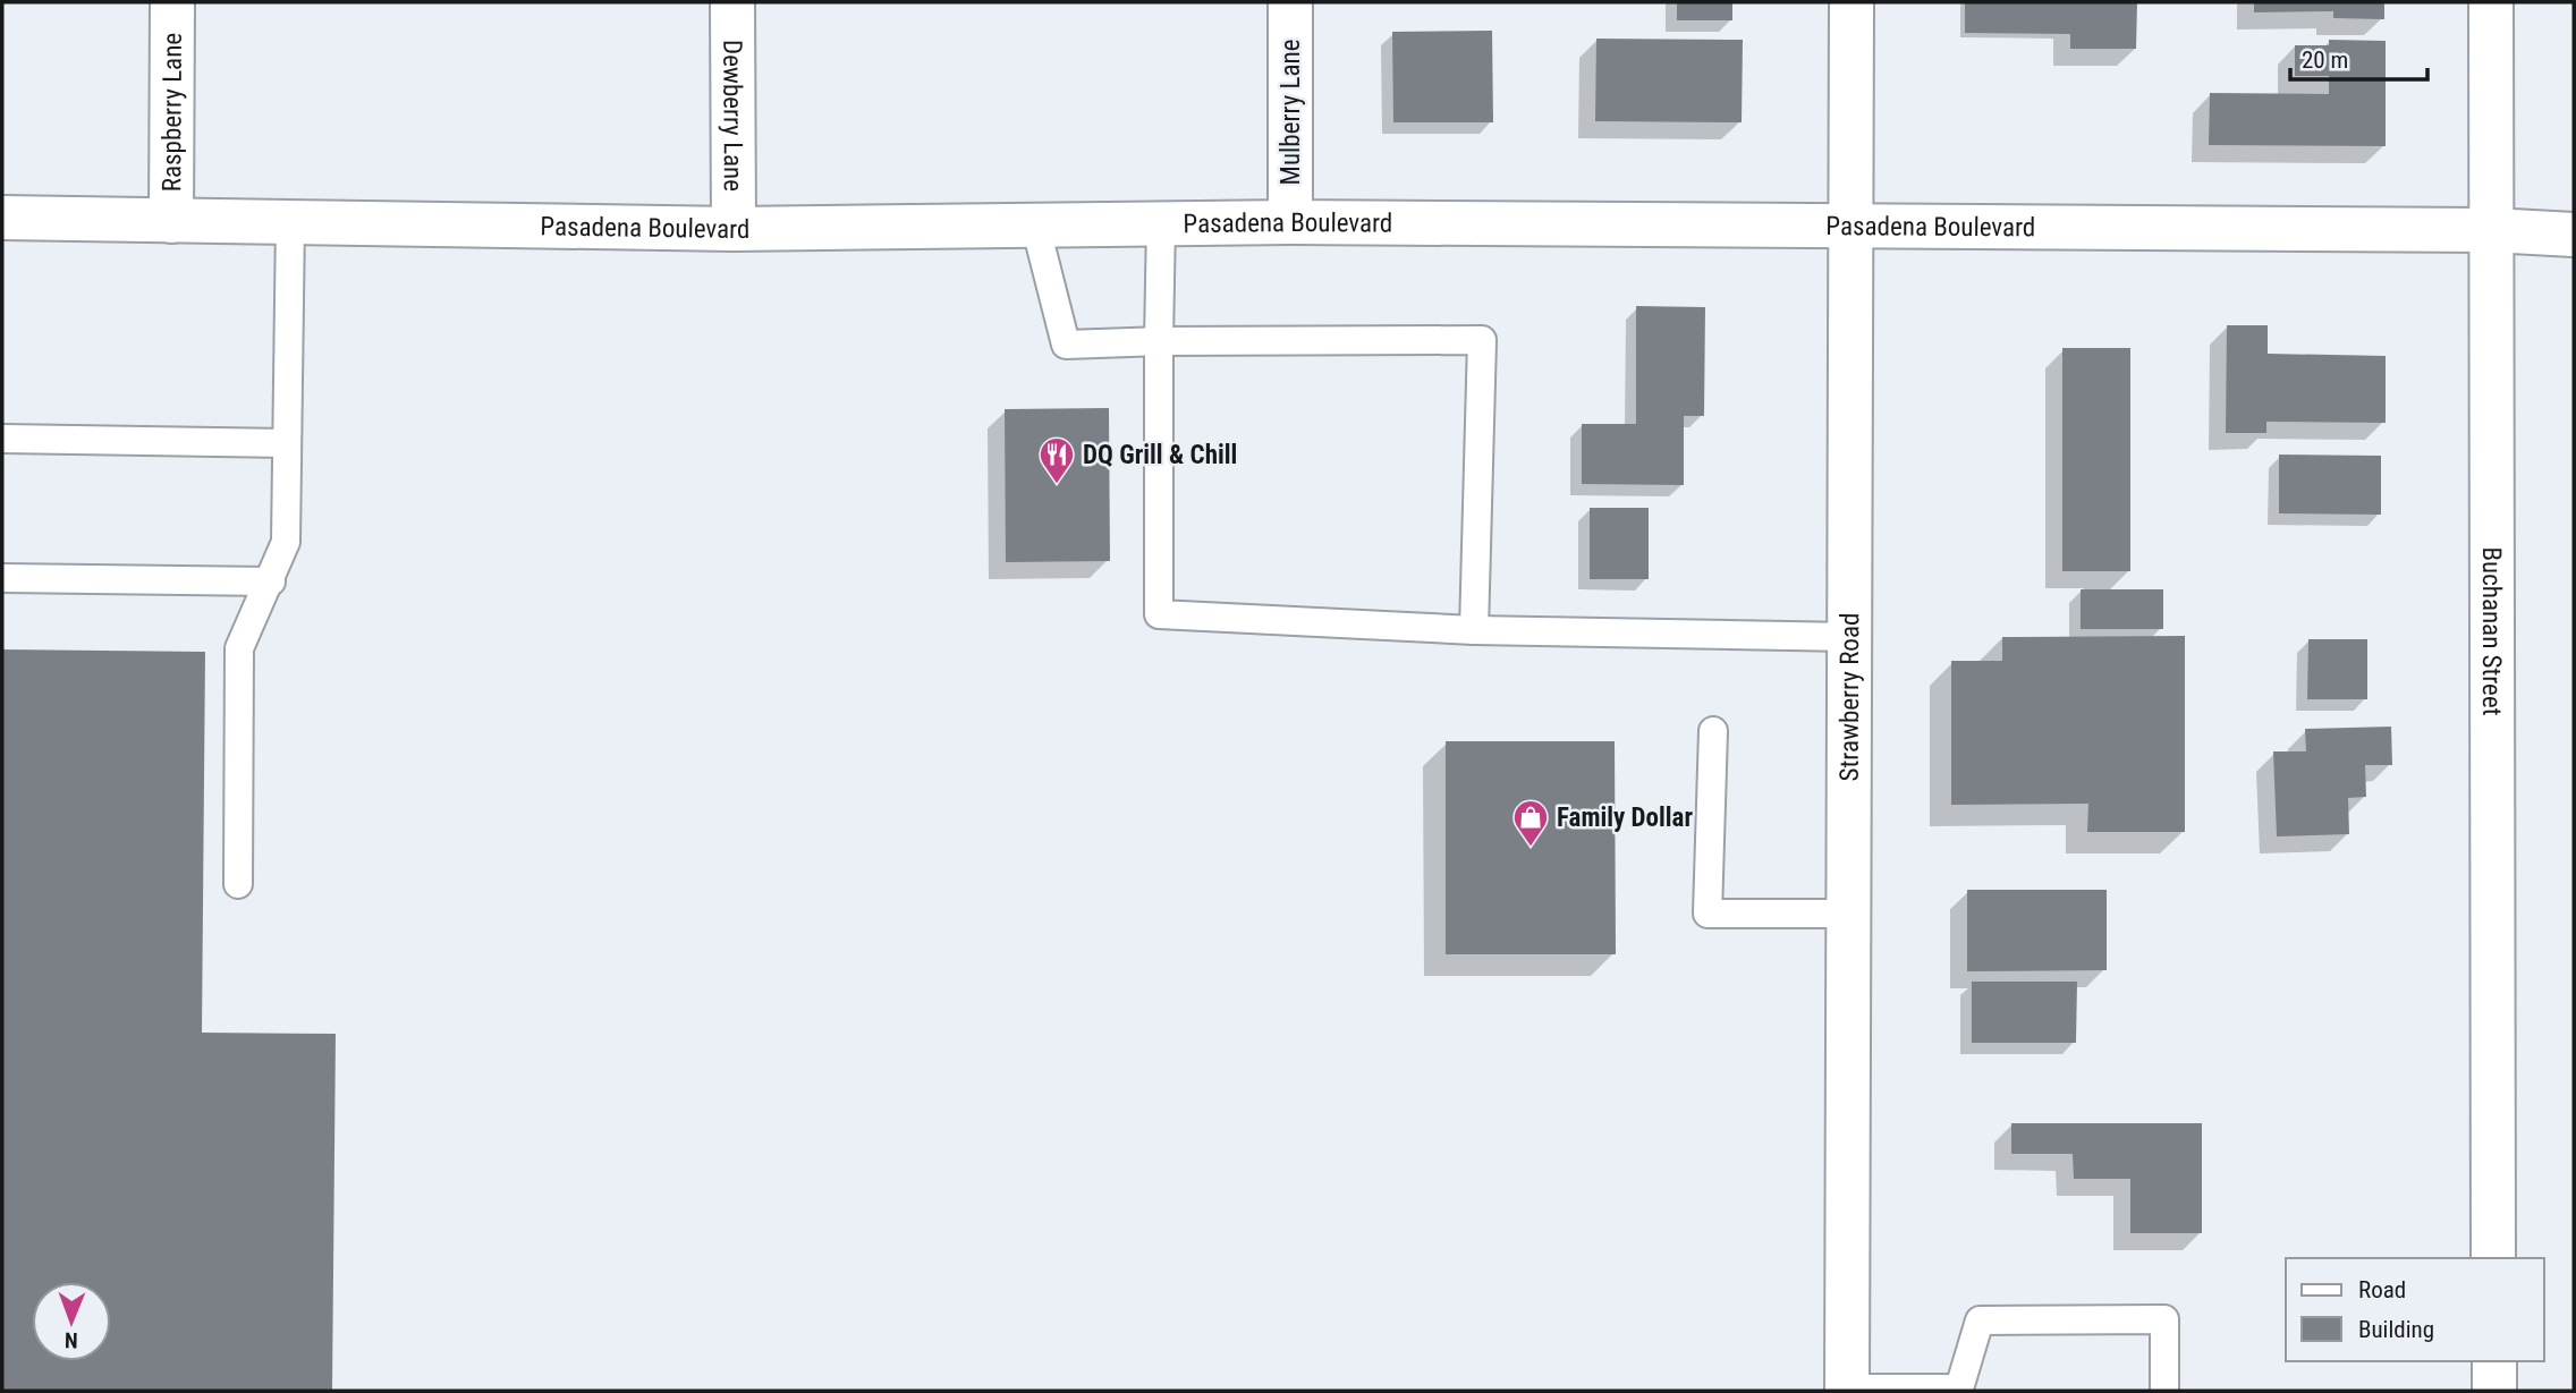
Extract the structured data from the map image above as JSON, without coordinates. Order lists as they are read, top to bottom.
{
  "streets": {
    "street": [
      "Raspberry Lane",
      "Mulberry Lane",
      "Dewberry Lane",
      "Pasadena Boulevard",
      "Buchanan Street",
      "Strawberry Road"
    ]
  },
  "crossings": [
    ["Raspberry Lane", "Pasadena Boulevard"],
    ["Mulberry Lane", "Pasadena Boulevard"],
    ["Dewberry Lane", "Pasadena Boulevard"],
    ["Pasadena Boulevard", "Buchanan Street"],
    ["Pasadena Boulevard", "Strawberry Road"]
  ],
  "places": {
    "restaurant": ["DQ Grill & Chill"],
    "shop": ["Family Dollar"]
  },
  "legend": ["Road", "Building"],
  "scale_bar": "20 m",
  "north": "bottom"
}
